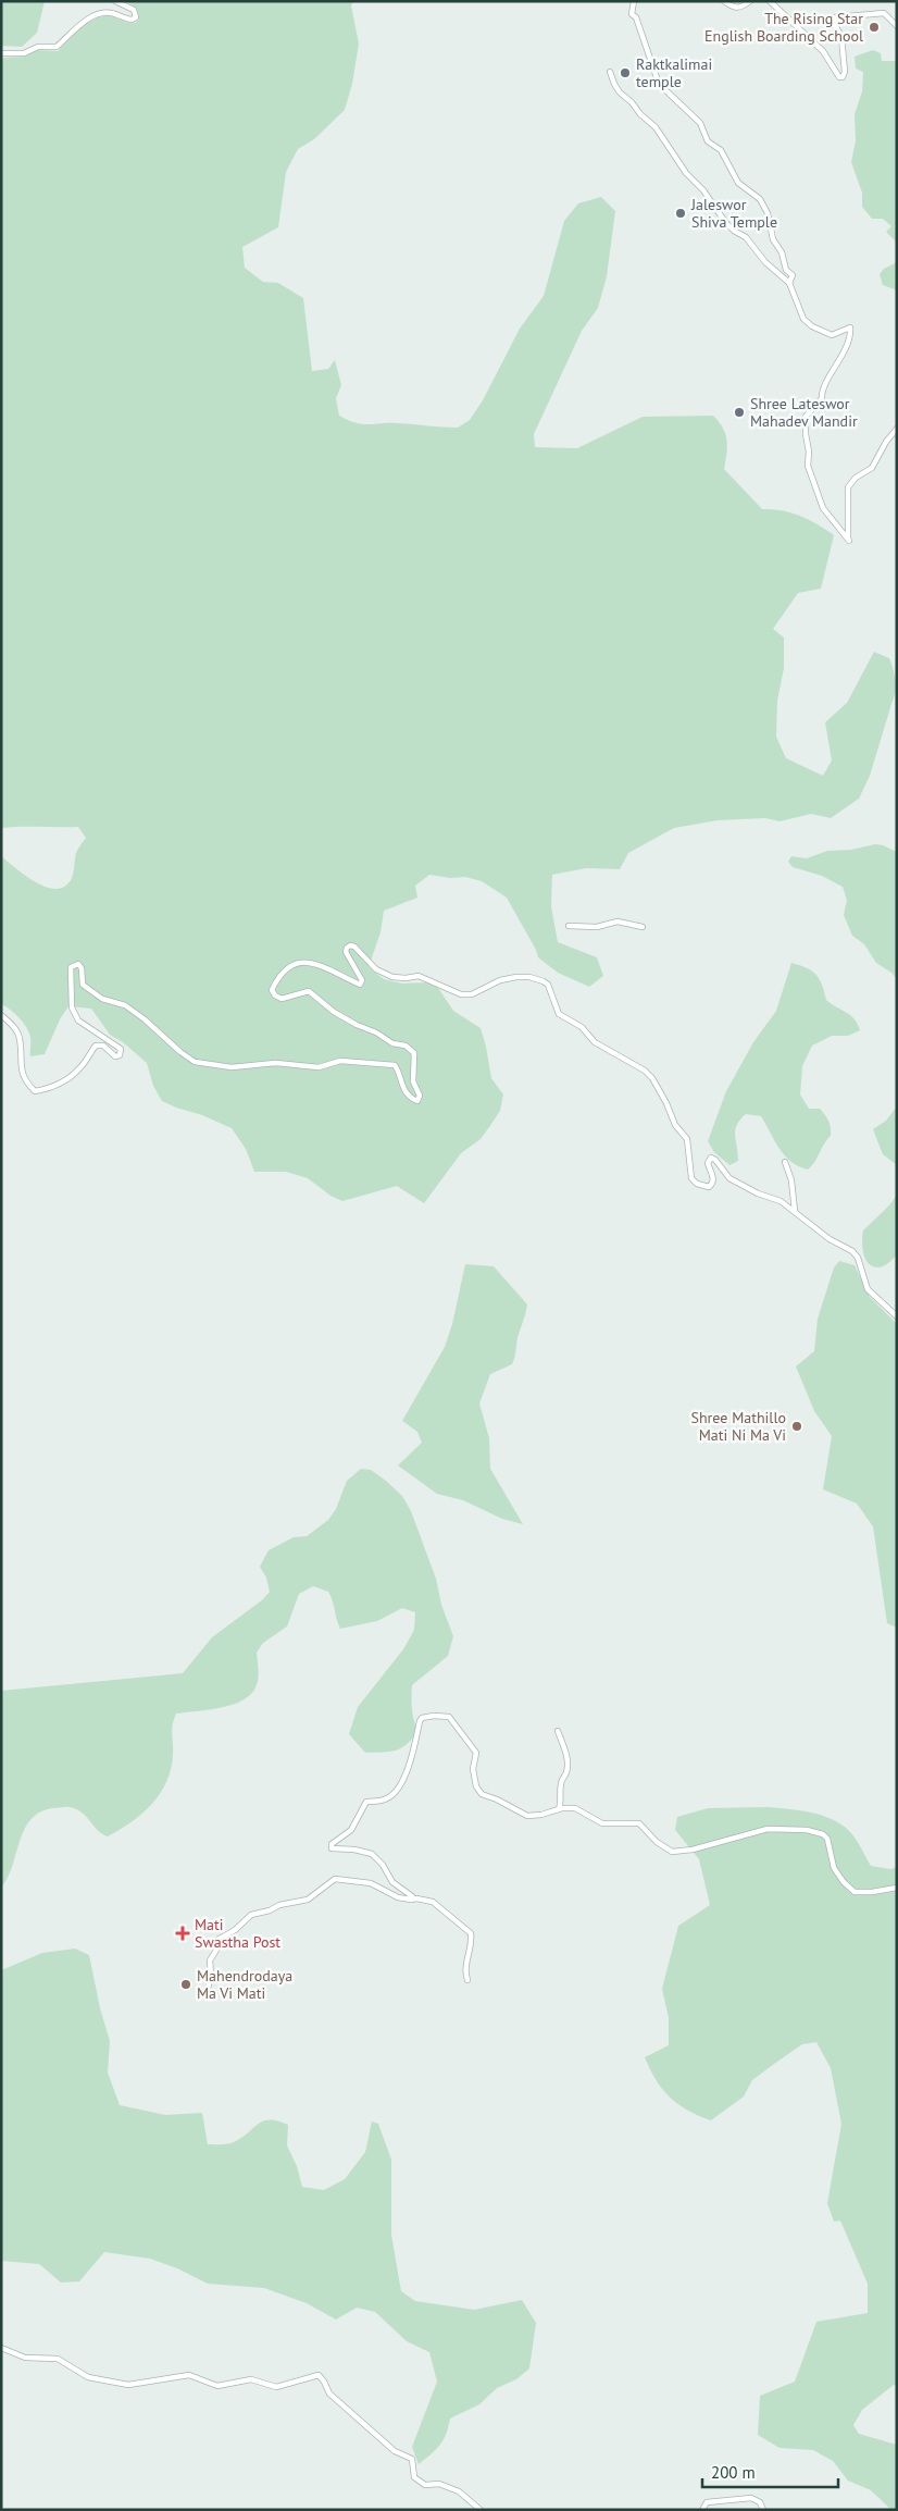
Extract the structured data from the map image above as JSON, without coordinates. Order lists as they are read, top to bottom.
{
  "places": {
    "other": [
      "The Rising Star English Boarding School",
      "Raktkalimai temple",
      "Jaleswor Shiva Temple",
      "Shree Lateswor Mahadev Mandir",
      "Shree Mathillo Mati Ni Ma Vi",
      "Mahendrodaya Ma Vi Mati"
    ],
    "health": ["Mati Swastha Post"]
  },
  "scale_bar": "200 m"
}
